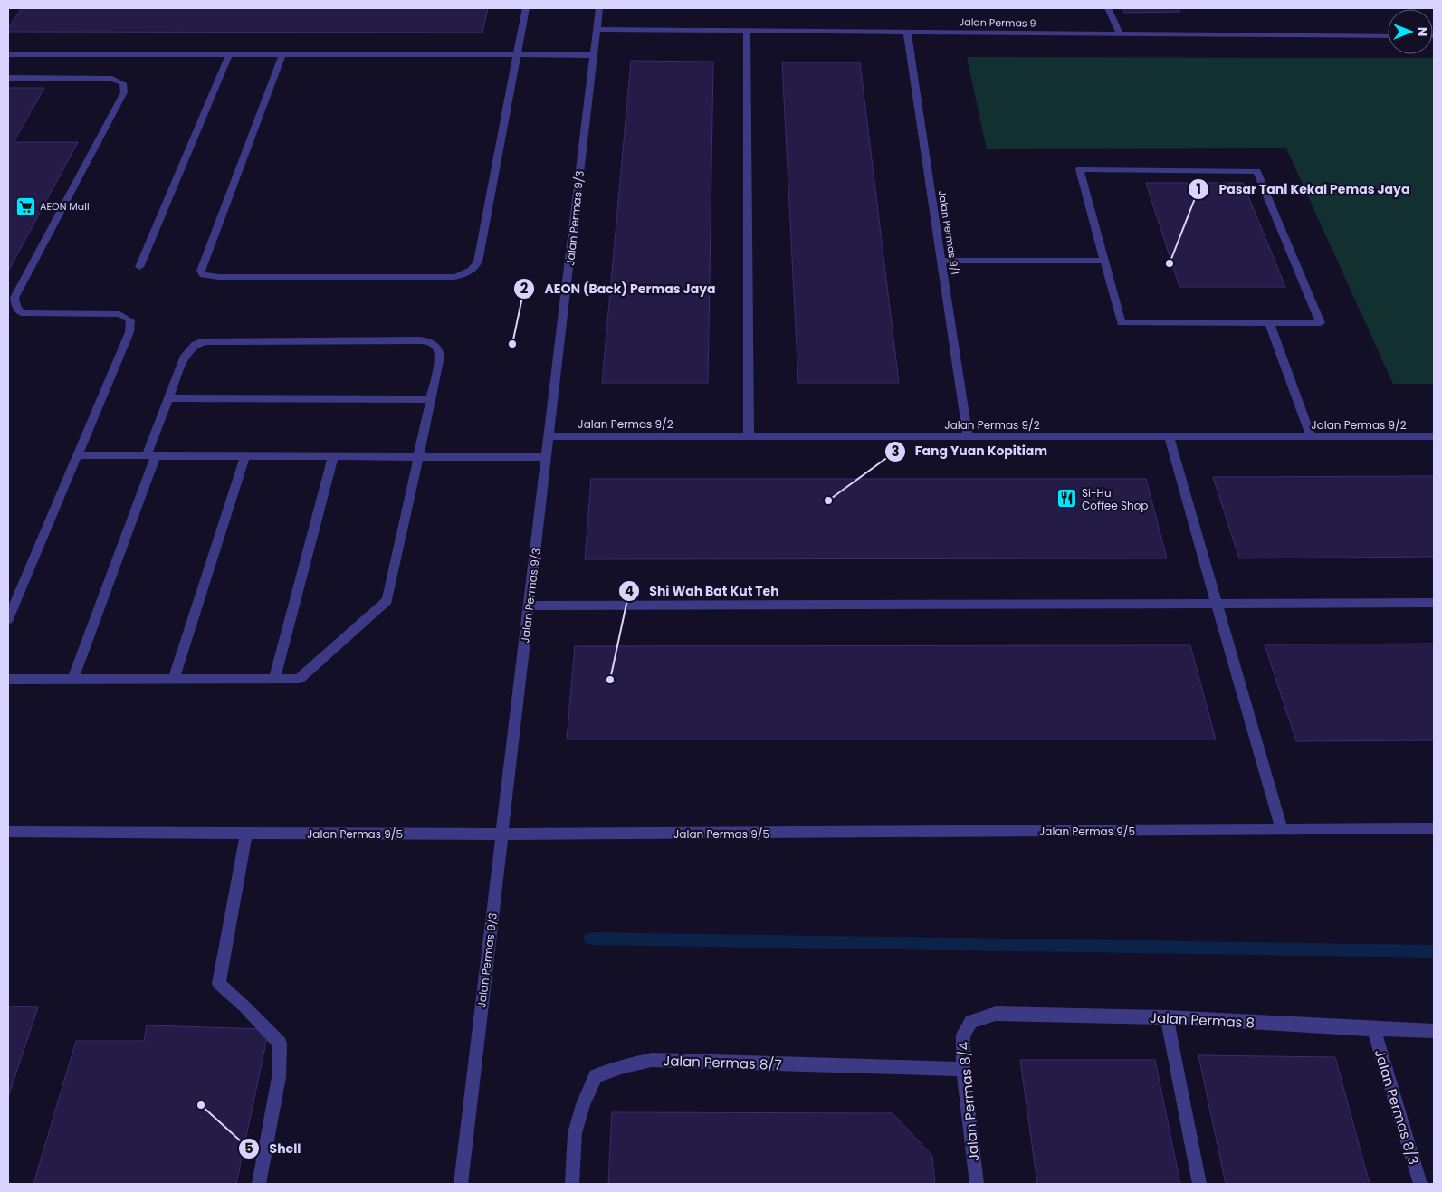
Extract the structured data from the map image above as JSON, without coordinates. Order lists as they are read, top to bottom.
{
  "streets": {
    "street": [
      "Jalan Permas 9",
      "Jalan Permas 9/3",
      "Jalan Permas 9/1",
      "Jalan Permas 9/2",
      "Jalan Permas 9/5",
      "Jalan Permas 8",
      "Jalan Permas 8/7",
      "Jalan Permas 8/4",
      "Jalan Permas 8/3"
    ]
  },
  "crossings": [
    ["Jalan Permas 9", "Jalan Permas 9/3"],
    ["Jalan Permas 9", "Jalan Permas 9/1"],
    ["Jalan Permas 9/3", "Jalan Permas 9/2"],
    ["Jalan Permas 9/3", "Jalan Permas 9/5"],
    ["Jalan Permas 9/1", "Jalan Permas 9/2"],
    ["Jalan Permas 8", "Jalan Permas 8/4"],
    ["Jalan Permas 8", "Jalan Permas 8/3"],
    ["Jalan Permas 8/7", "Jalan Permas 8/4"]
  ],
  "places": {
    "supermarket": ["AEON Mall"],
    "other": [
      "Pasar Tani Kekal Pemas Jaya",
      "AEON (Back) Permas Jaya",
      "Fang Yuan Kopitiam",
      "Shi Wah Bat Kut Teh",
      "Shell"
    ],
    "restaurant": ["Si-Hu Coffee Shop"]
  },
  "north": "right"
}
